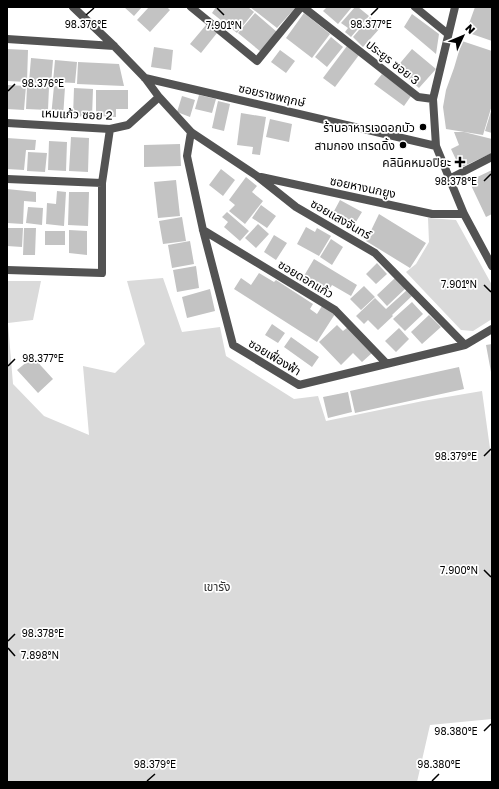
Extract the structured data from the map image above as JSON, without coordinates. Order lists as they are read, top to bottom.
{
  "streets": {
    "street": [
      "ประยูร ซอย 3",
      "ซอยราชพฤกษ์",
      "เหมแก้ว ซอย 2",
      "ซอยหางนกยูง",
      "ซอยแสงจันทร์",
      "ซอยดอกแก้ว",
      "ซอยเฟื่องฟ้า"
    ]
  },
  "crossings": [
    ["ซอยราชพฤกษ์", "ซอยแสงจันทร์"],
    ["เหมแก้ว ซอย 2", "ซอยแสงจันทร์"],
    ["ซอยหางนกยูง", "ซอยแสงจันทร์"],
    ["ซอยแสงจันทร์", "ซอยเฟื่องฟ้า"],
    ["ซอยดอกแก้ว", "ซอยเฟื่องฟ้า"]
  ],
  "parks": ["เขารัง"],
  "places": {
    "other": ["ร้านอาหารเจดอกบัว", "สามกอง เทรดดิ้ง"],
    "health": ["คลินิคหมอปิยะ"]
  },
  "north": "top right",
  "coordinates": [
    "98.376°E",
    "98.377°E",
    "7.901°N",
    "98.378°E",
    "98.379°E",
    "7.900°N",
    "7.898°N",
    "98.380°E"
  ]
}
